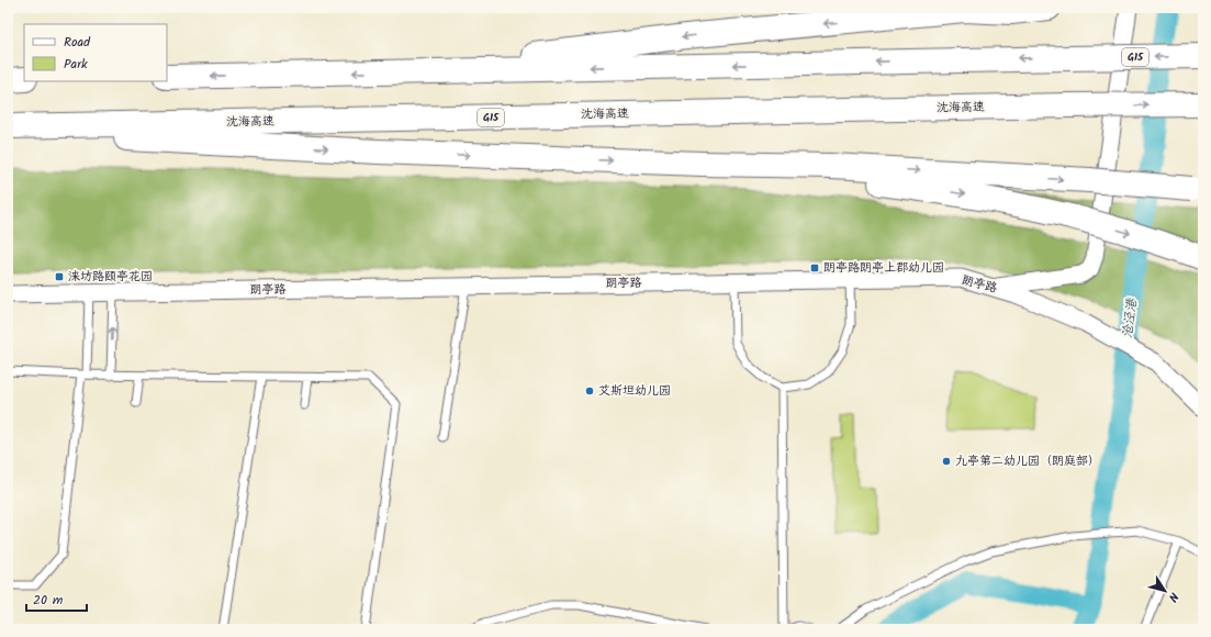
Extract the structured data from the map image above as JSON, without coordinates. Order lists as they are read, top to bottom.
{
  "streets": {
    "highway": ["G15", "沈海高速"],
    "street": ["朗亭路"]
  },
  "water": ["沧泾港"],
  "places": {
    "transit": ["朗亭路朗亭上郡幼儿园", "涞坊路颐亭花园"],
    "other": ["艾斯坦幼儿园", "九亭第二幼儿园（朗庭部）"]
  },
  "legend": ["Road", "Park"],
  "scale_bar": "20 m",
  "north": "bottom right"
}
